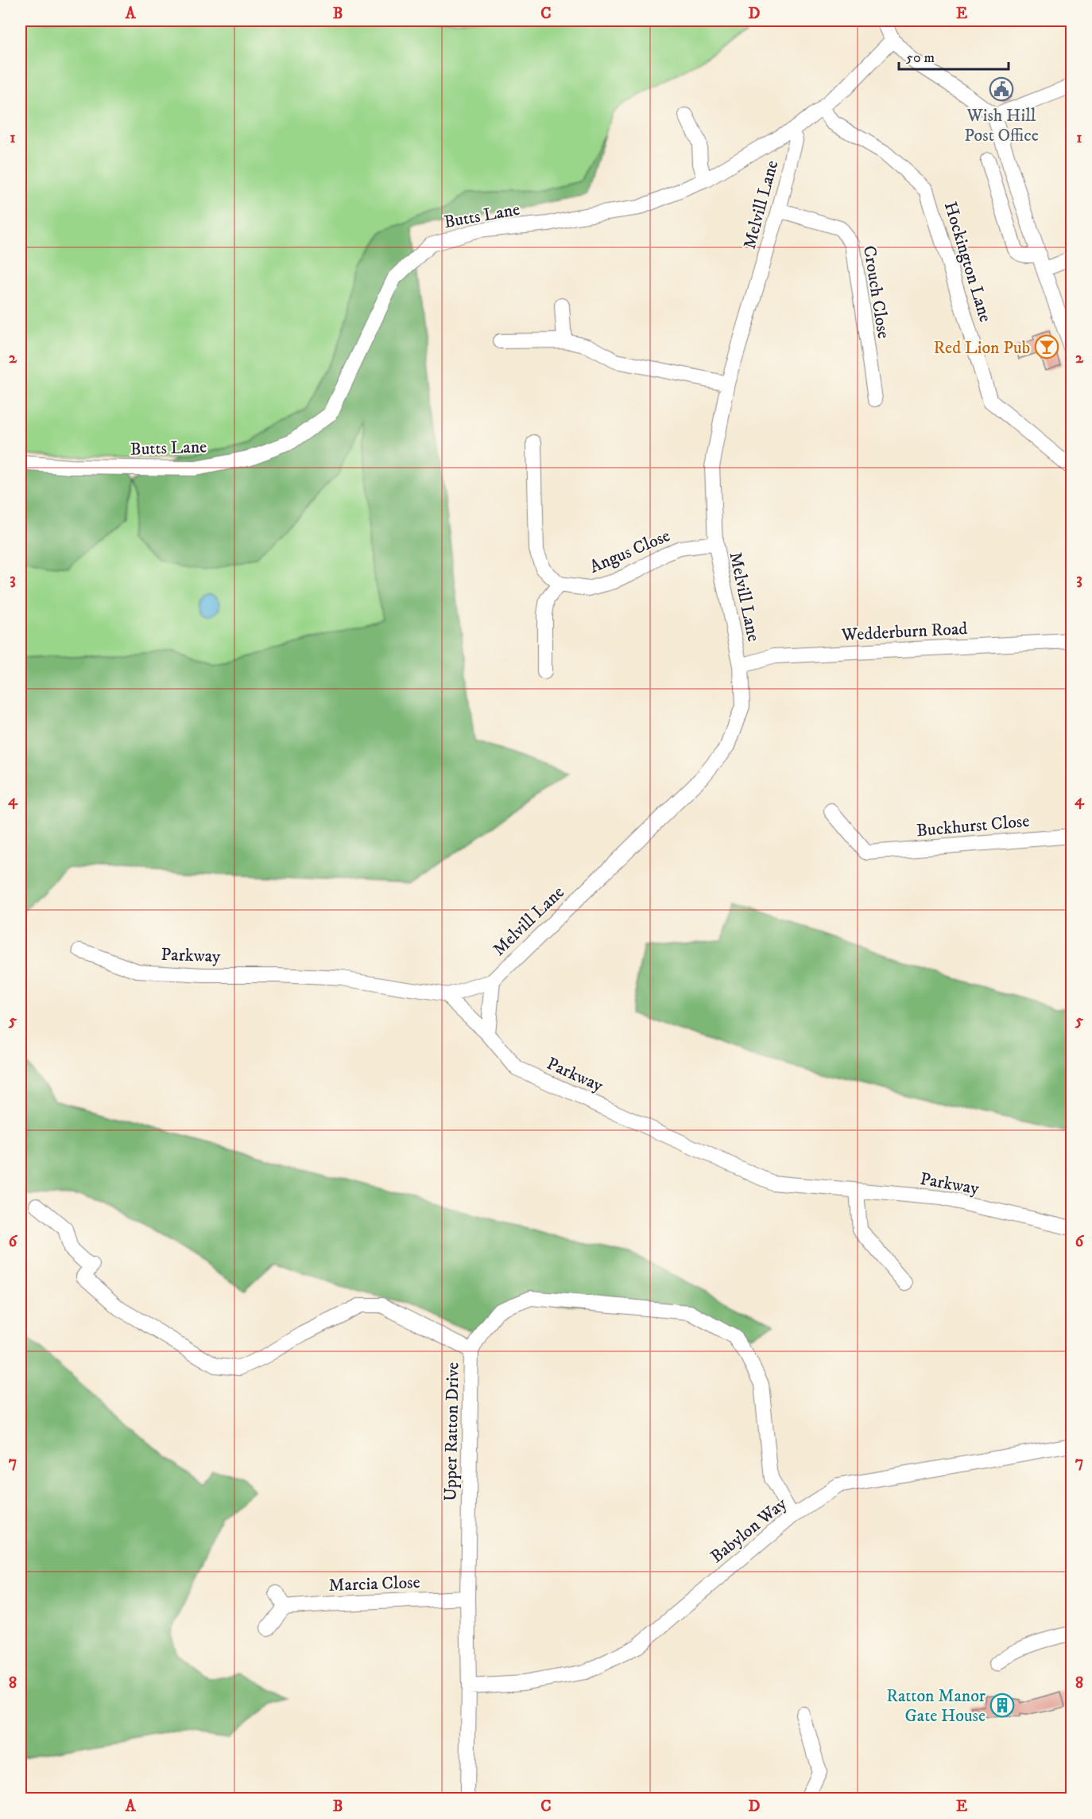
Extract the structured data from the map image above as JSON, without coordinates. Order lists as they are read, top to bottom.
{
  "streets": {
    "street": [
      "Melvill Lane",
      "Butts Lane",
      "Hockington Lane",
      "Crouch Close",
      "Angus Close",
      "Wedderburn Road",
      "Buckhurst Close",
      "Parkway",
      "Upper Ratton Drive",
      "Babylon Way",
      "Marcia Close"
    ]
  },
  "crossings": [
    ["Melvill Lane", "Butts Lane"],
    ["Melvill Lane", "Crouch Close"],
    ["Melvill Lane", "Angus Close"],
    ["Melvill Lane", "Wedderburn Road"],
    ["Butts Lane", "Hockington Lane"],
    ["Upper Ratton Drive", "Babylon Way"],
    ["Upper Ratton Drive", "Marcia Close"]
  ],
  "places": {
    "public building": ["Wish Hill Post Office"],
    "bar": ["Red Lion Pub"],
    "building": ["Ratton Manor Gate House"]
  },
  "scale_bar": "50 m",
  "grid": {
    "columns": [
      "A",
      "B",
      "C",
      "D",
      "E"
    ],
    "rows": [
      "1",
      "2",
      "3",
      "4",
      "5",
      "6",
      "7",
      "8"
    ]
  }
}
